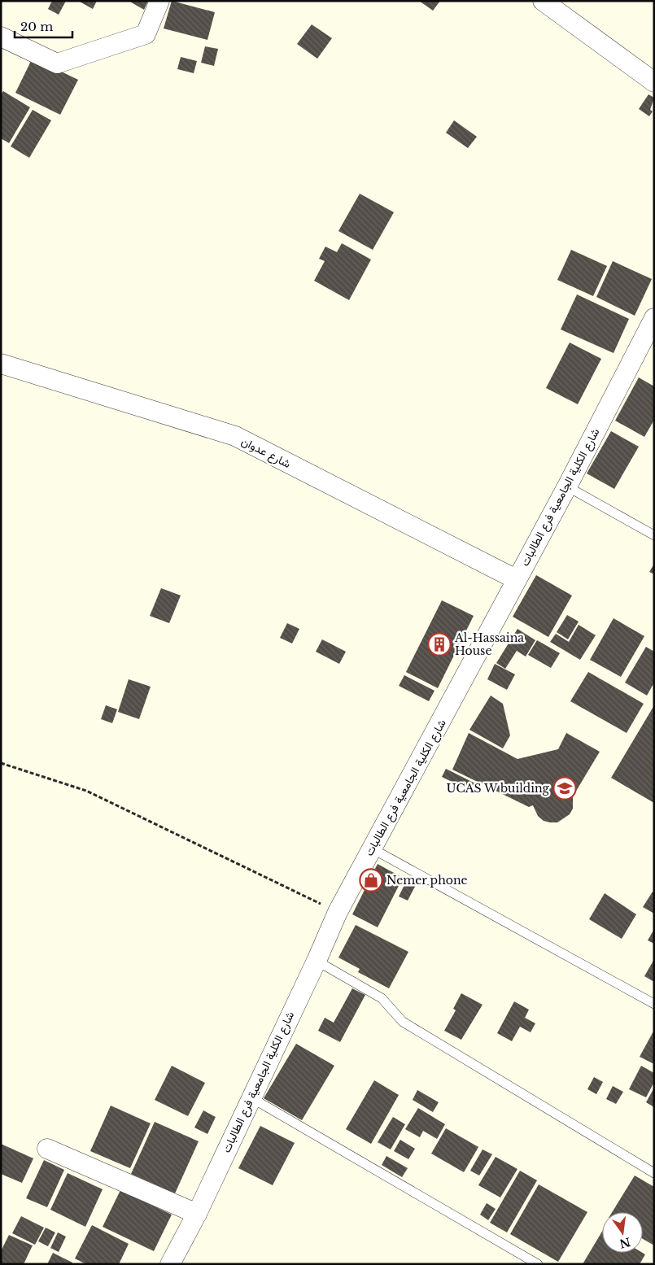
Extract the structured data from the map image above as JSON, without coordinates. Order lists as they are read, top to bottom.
{
  "streets": {
    "street": ["شارع عدوان", "شارع الكلية الجامعية فرع الطالبات"]
  },
  "crossings": [
    ["شارع عدوان", "شارع الكلية الجامعية فرع الطالبات"]
  ],
  "places": {
    "building": ["Al-Hassaina House"],
    "school or university": ["UCAS W building"],
    "shop": ["Nemer phone"]
  },
  "scale_bar": "20 m",
  "north": "bottom"
}
